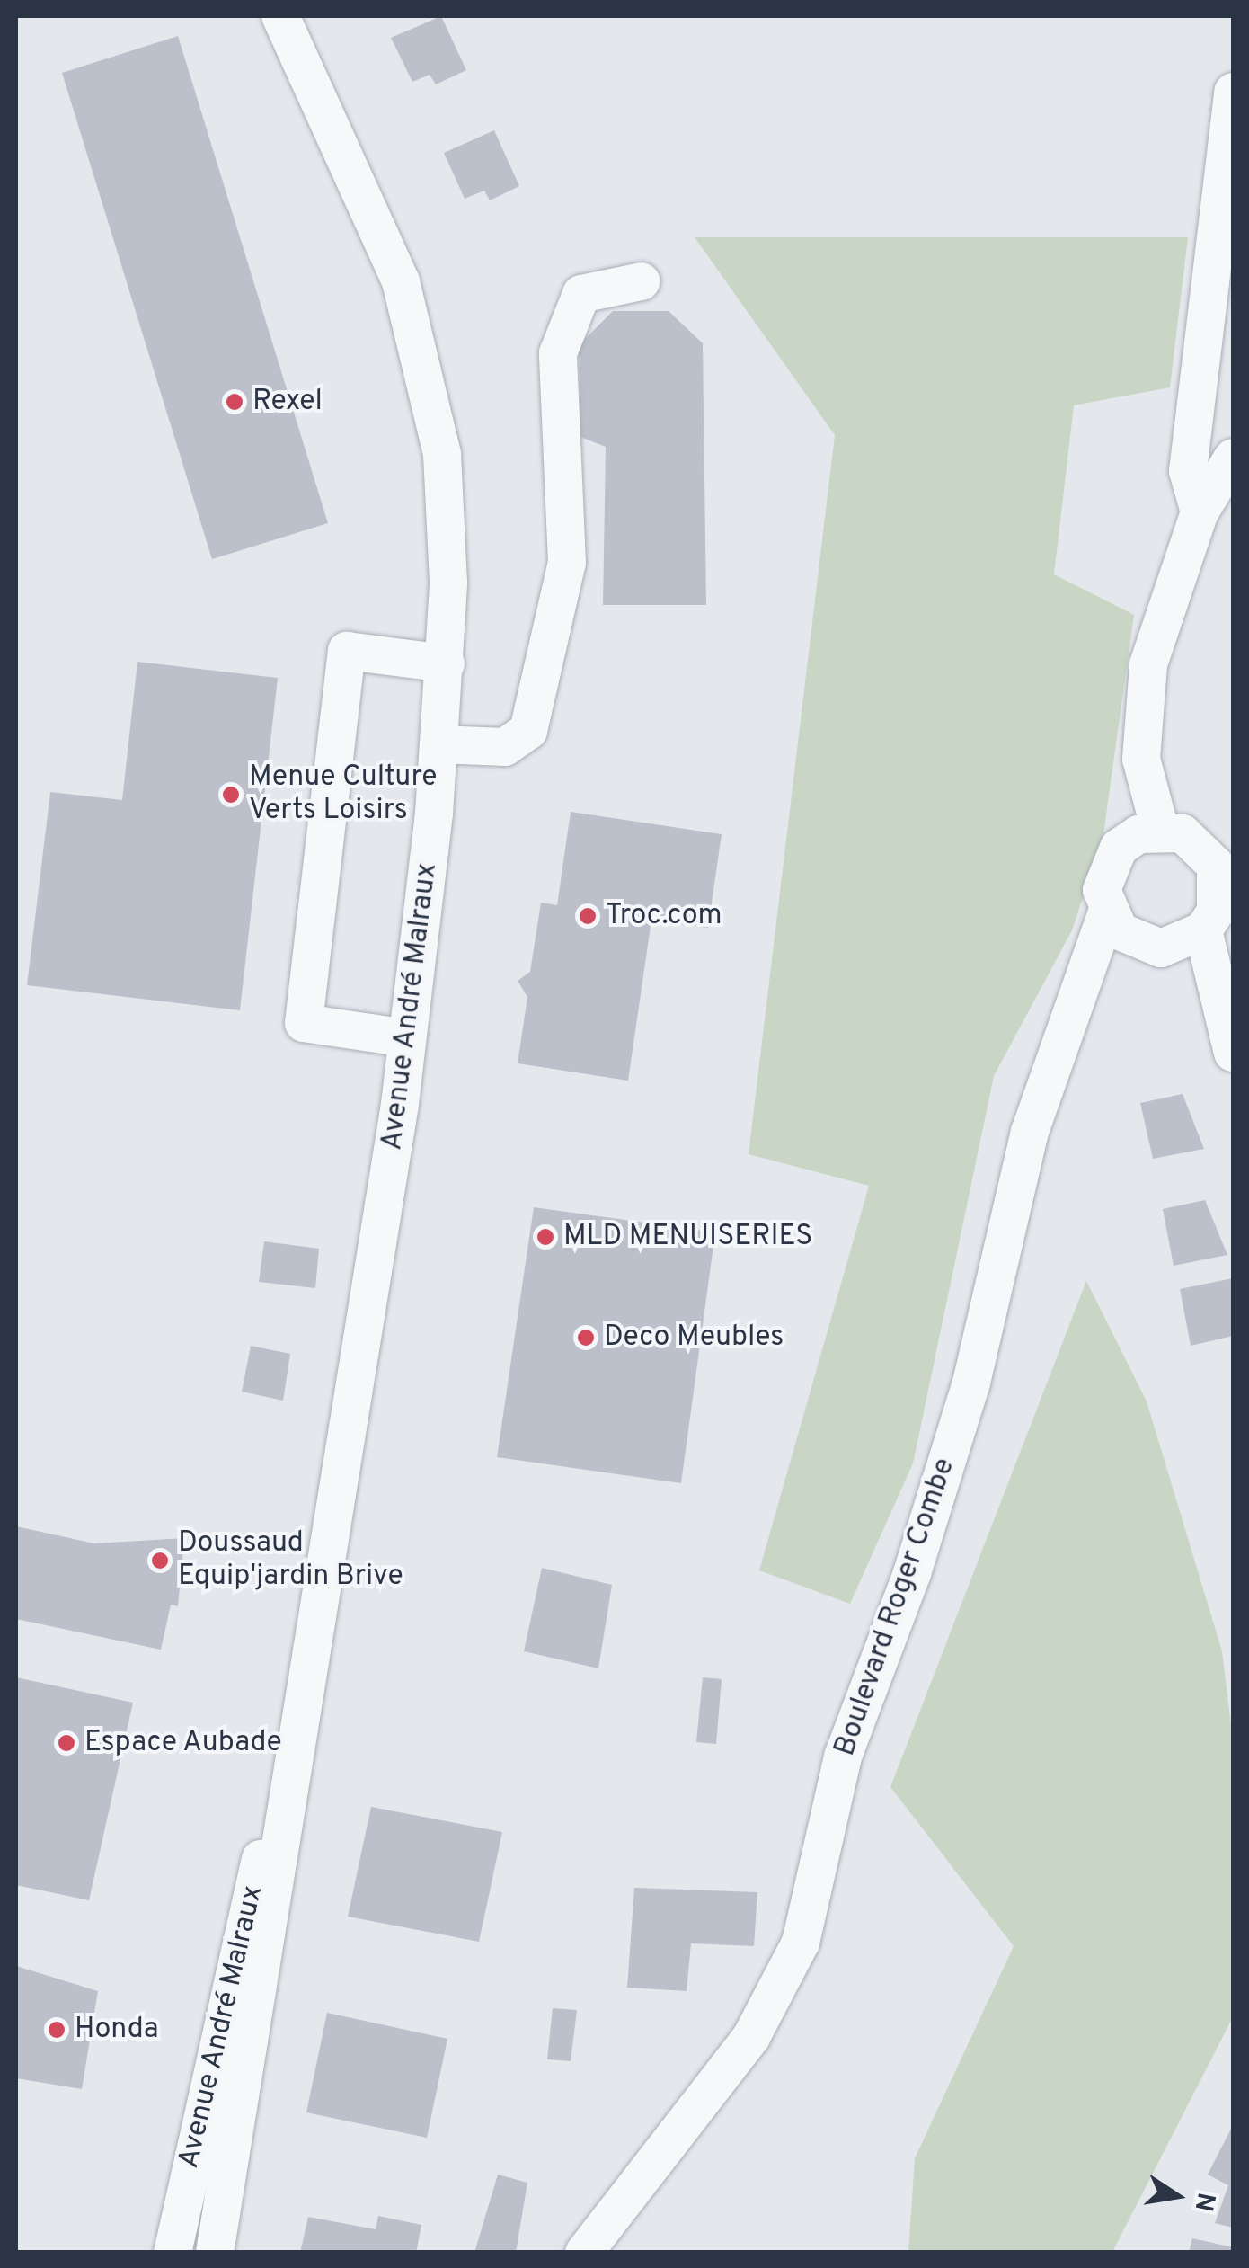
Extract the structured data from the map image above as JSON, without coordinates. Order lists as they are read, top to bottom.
{
  "streets": {
    "street": ["Avenue André Malraux", "Boulevard Roger Combe"]
  },
  "places": [
    "Rexel",
    "Menue Culture Verts Loisirs",
    "Troc.com",
    "MLD MENUISERIES",
    "Deco Meubles",
    "Doussaud Equip'jardin Brive",
    "Espace Aubade",
    "Honda"
  ],
  "north": "right"
}
